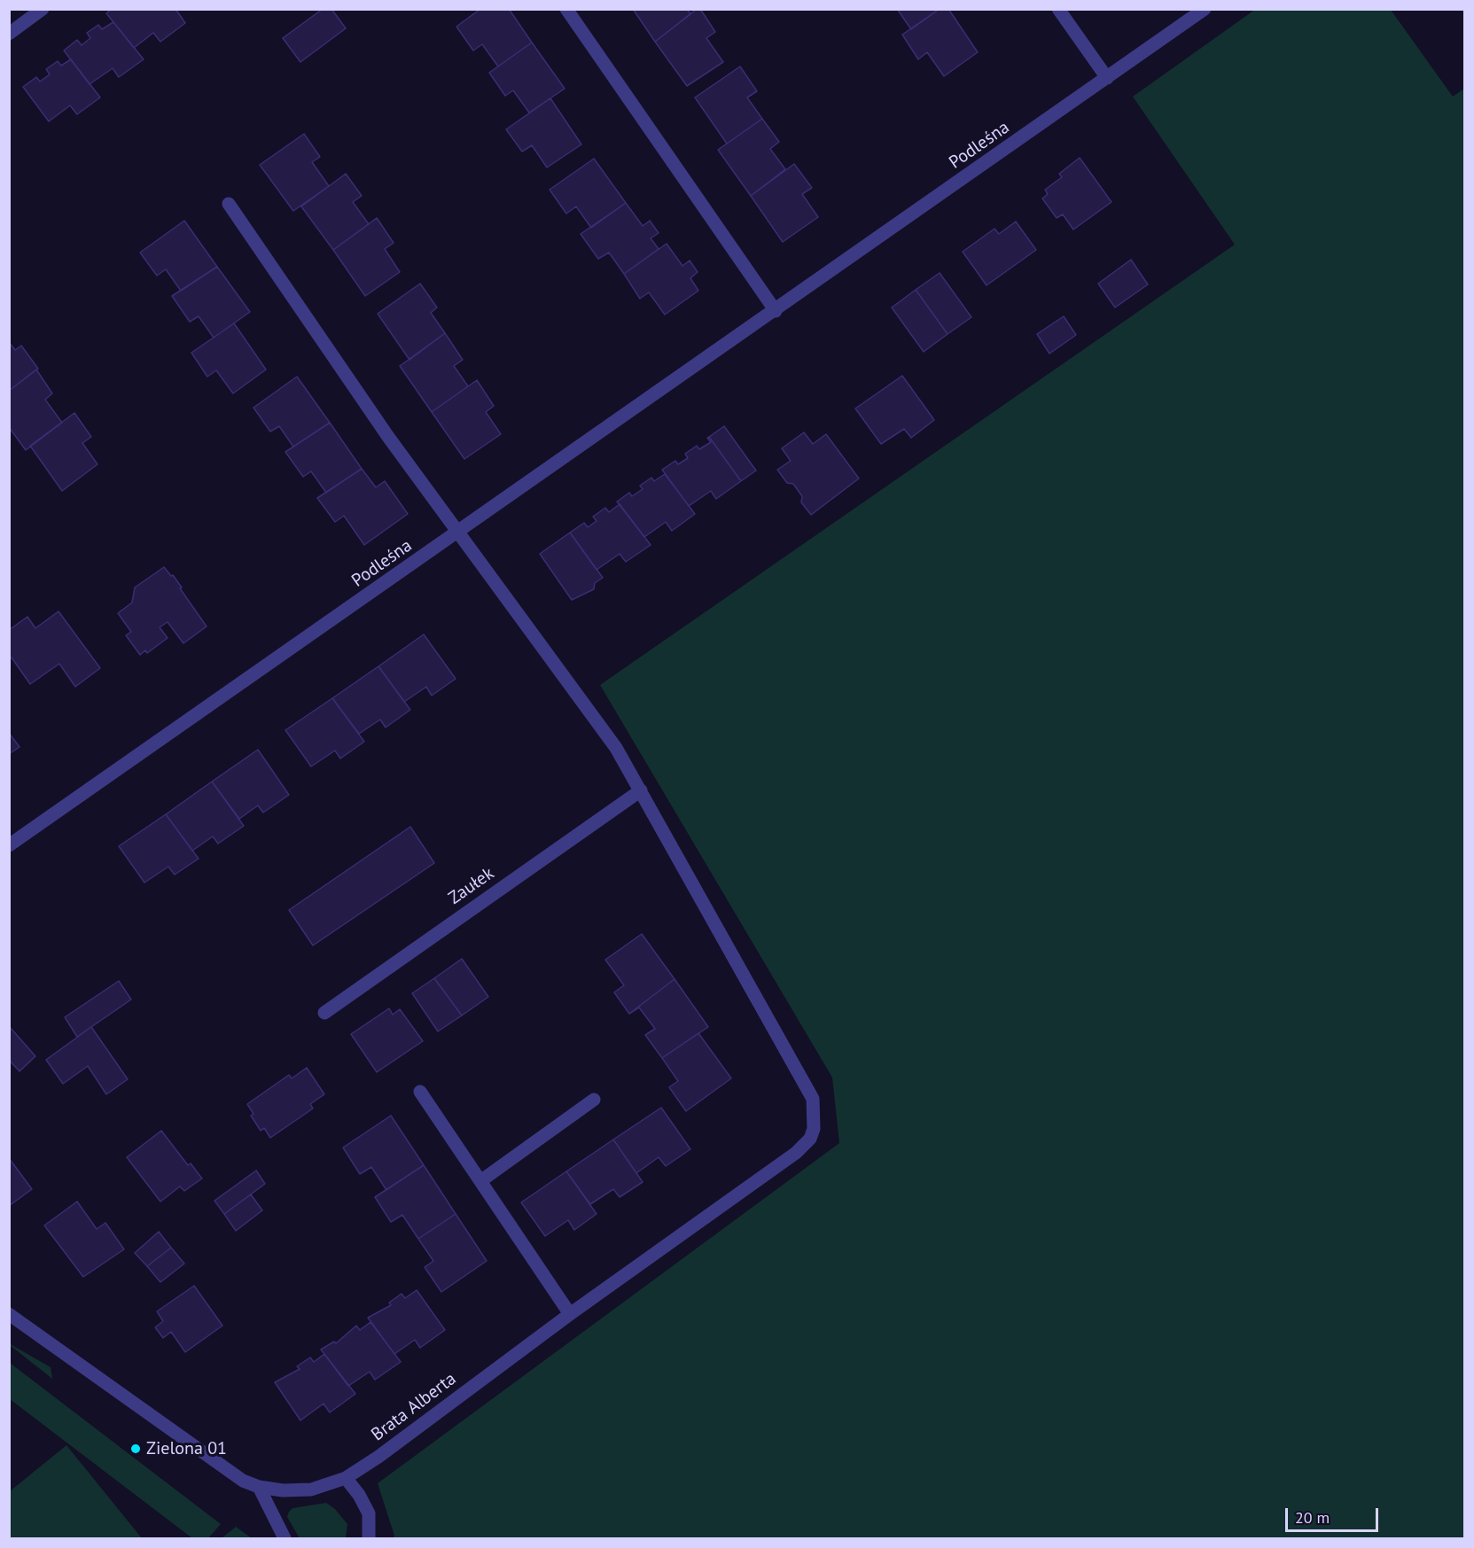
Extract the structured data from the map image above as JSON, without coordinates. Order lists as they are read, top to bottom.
{
  "streets": {
    "street": ["Podleśna", "Zaułek", "Brata Alberta"]
  },
  "crossings": [
    ["Zaułek", "Brata Alberta"]
  ],
  "places": ["Zielona 01"],
  "scale_bar": "20 m"
}
